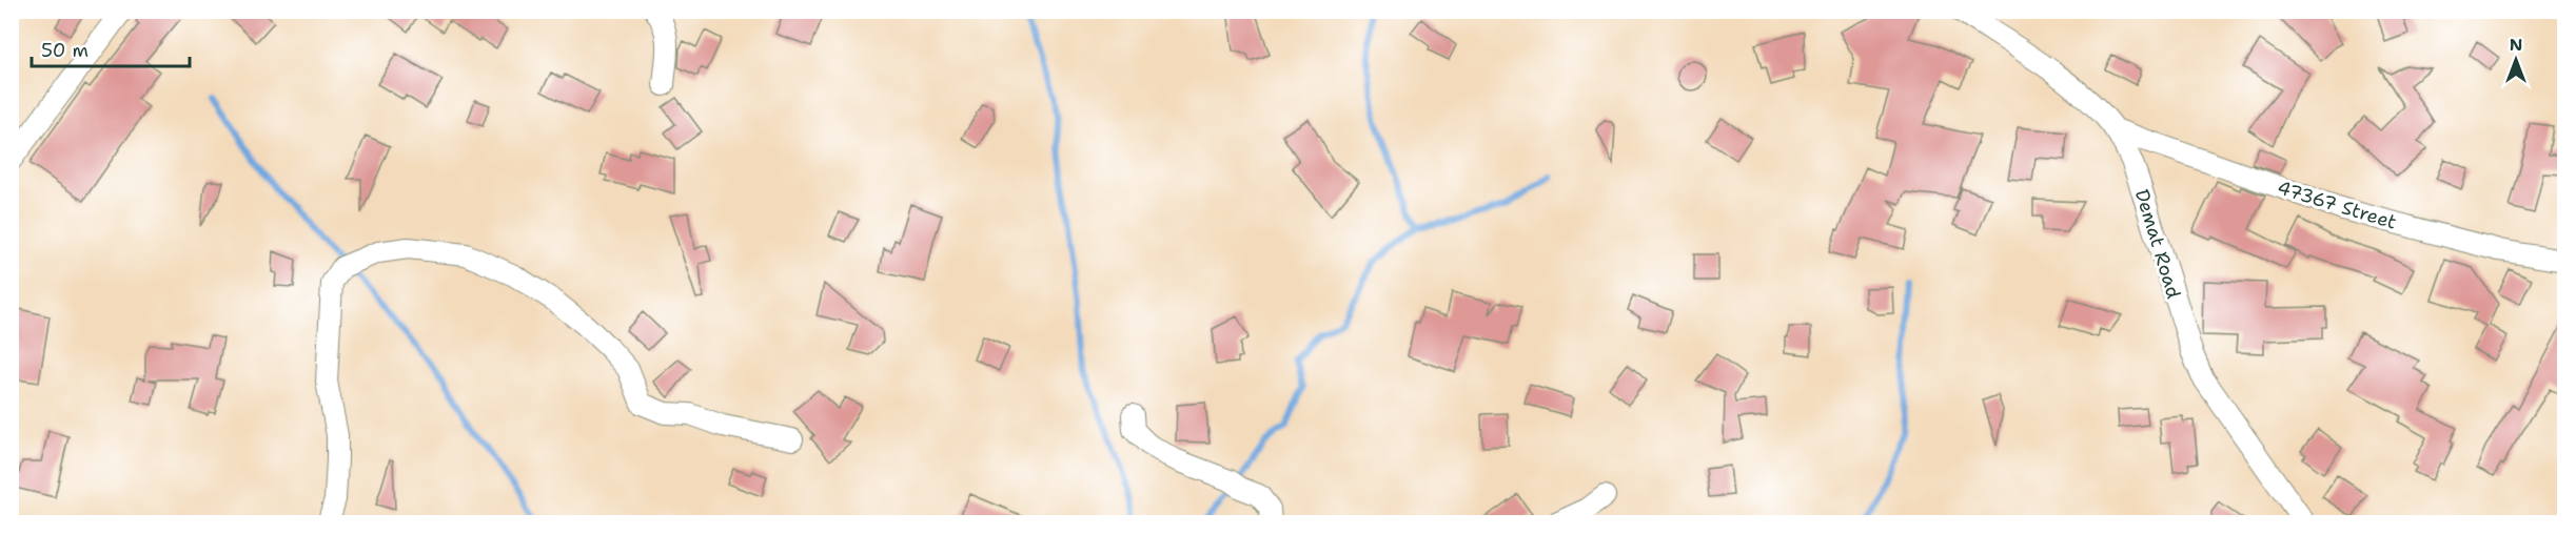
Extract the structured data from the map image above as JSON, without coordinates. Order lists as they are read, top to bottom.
{
  "streets": {
    "street": ["47367 Street", "Demat Road"]
  },
  "crossings": [
    ["47367 Street", "Demat Road"]
  ],
  "scale_bar": "50 m",
  "north": "top"
}
